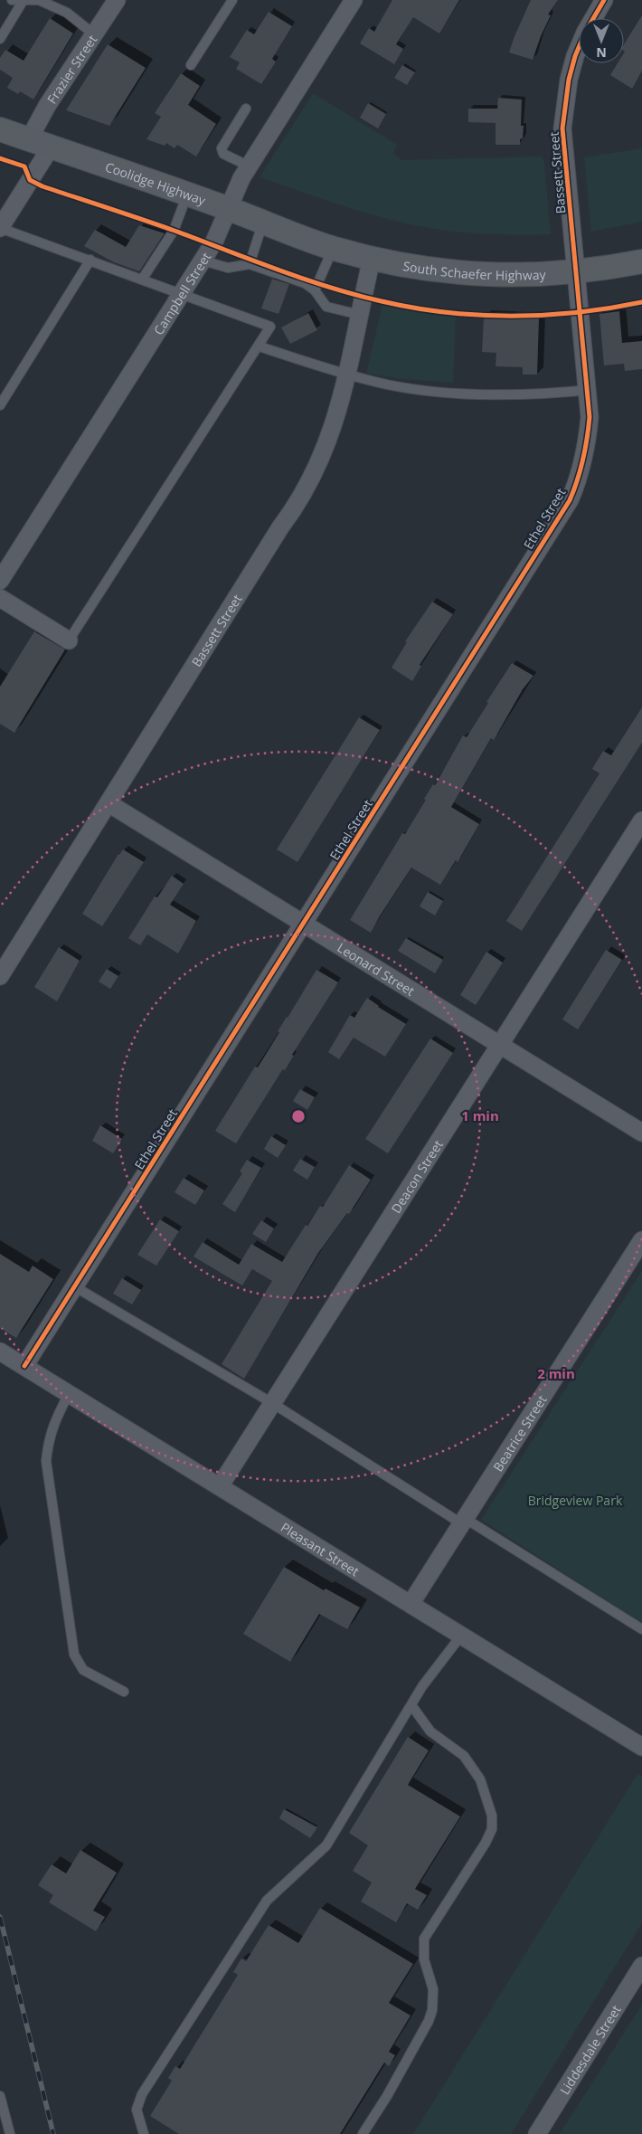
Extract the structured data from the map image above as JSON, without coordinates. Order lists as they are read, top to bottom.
{
  "streets": {
    "main road": ["Coolidge Highway", "South Schaefer Highway"],
    "street": [
      "Frazier Street",
      "Bassett Street",
      "Campbell Street",
      "Ethel Street",
      "Leonard Street",
      "Deacon Street",
      "Beatrice Street",
      "Pleasant Street",
      "Liddesdale Street"
    ]
  },
  "crossings": [
    ["Frazier Street", "Coolidge Highway"],
    ["Bassett Street", "South Schaefer Highway"],
    ["Bassett Street", "Ethel Street"],
    ["Bassett Street", "Leonard Street"],
    ["Coolidge Highway", "South Schaefer Highway"],
    ["Coolidge Highway", "Campbell Street"],
    ["South Schaefer Highway", "Ethel Street"],
    ["Ethel Street", "Leonard Street"],
    ["Ethel Street", "Pleasant Street"],
    ["Leonard Street", "Deacon Street"],
    ["Deacon Street", "Pleasant Street"],
    ["Beatrice Street", "Pleasant Street"]
  ],
  "parks": ["Bridgeview Park"],
  "north": "bottom",
  "rings": ["1 min", "2 min"]
}
